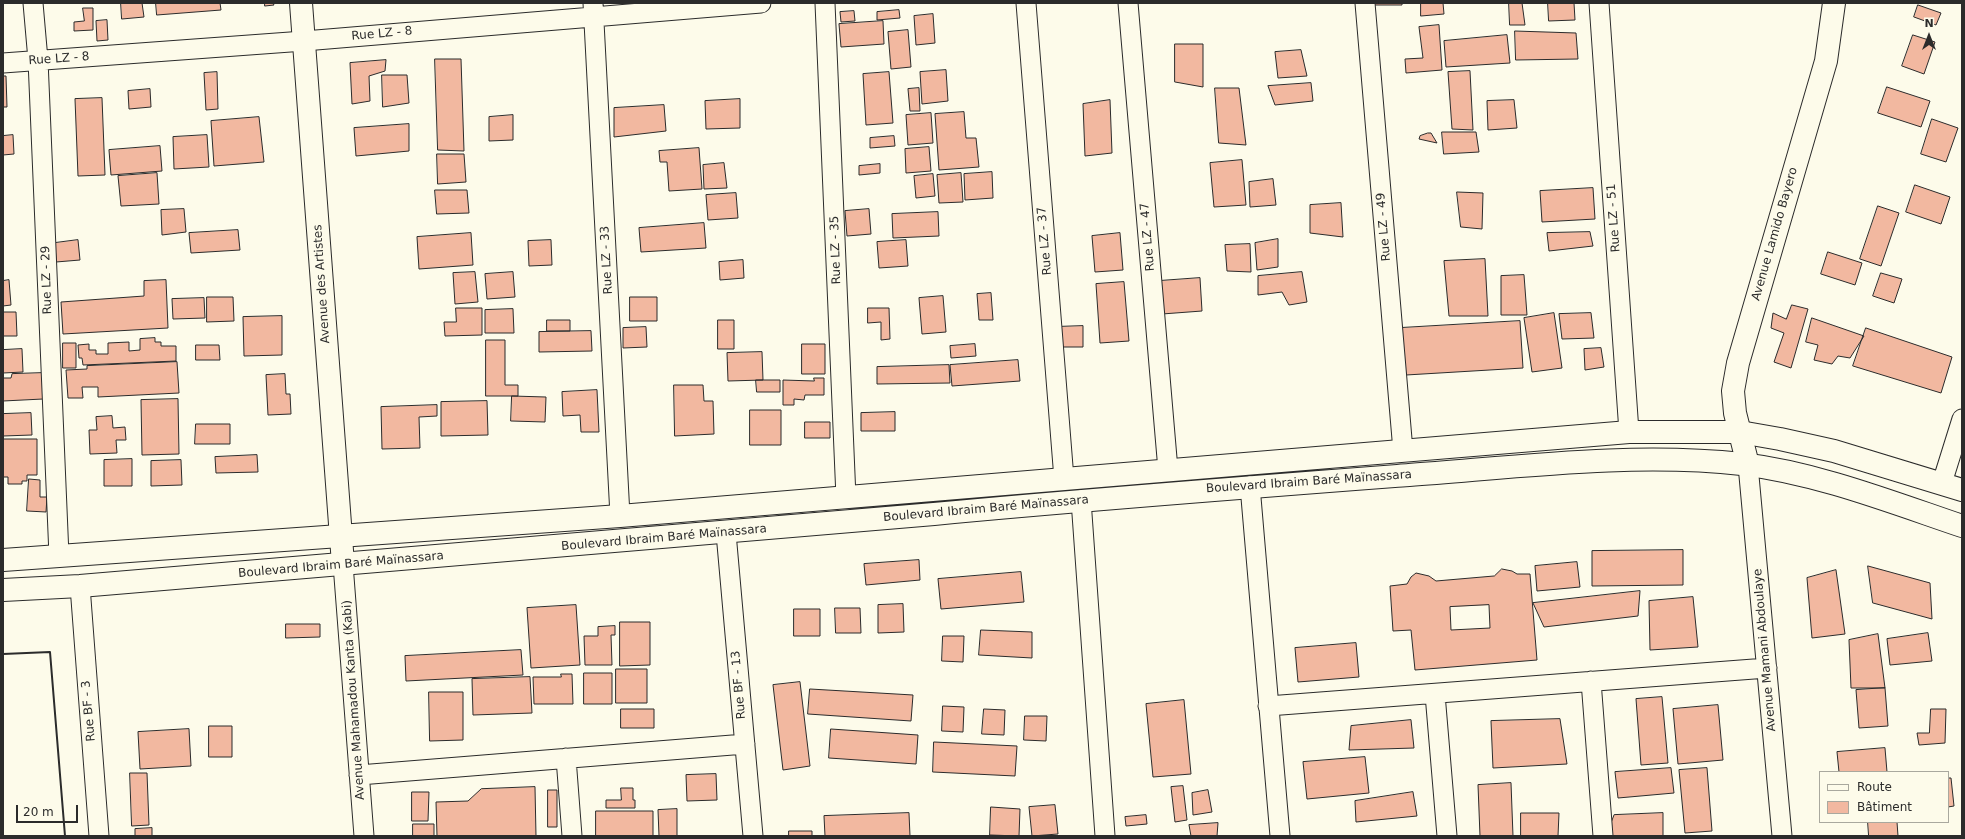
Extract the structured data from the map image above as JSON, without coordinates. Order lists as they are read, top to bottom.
{
  "streets": {
    "main road": ["Avenue Lamido Bayero", "Avenue des Artistes", "Boulevard Ibraim Baré Maïnassara"],
    "street": [
      "Rue LZ - 8",
      "Rue LZ - 51",
      "Rue LZ - 49",
      "Rue LZ - 47",
      "Rue LZ - 37",
      "Rue LZ - 35",
      "Rue LZ - 33",
      "Rue LZ - 29",
      "Avenue Mamani Abdoulaye",
      "Rue BF - 13",
      "Avenue Mahamadou Kanta (Kabi)",
      "Rue BF - 3"
    ]
  },
  "crossings": [
    ["Rue LZ - 8", "Rue LZ - 33"],
    ["Rue LZ - 8", "Rue LZ - 29"],
    ["Rue LZ - 8", "Avenue des Artistes"],
    ["Rue LZ - 51", "Boulevard Ibraim Baré Maïnassara"],
    ["Rue LZ - 49", "Boulevard Ibraim Baré Maïnassara"],
    ["Avenue Lamido Bayero", "Boulevard Ibraim Baré Maïnassara"],
    ["Avenue Lamido Bayero", "Avenue Mamani Abdoulaye"],
    ["Rue LZ - 47", "Boulevard Ibraim Baré Maïnassara"],
    ["Rue LZ - 37", "Boulevard Ibraim Baré Maïnassara"],
    ["Rue LZ - 35", "Boulevard Ibraim Baré Maïnassara"],
    ["Rue LZ - 33", "Boulevard Ibraim Baré Maïnassara"],
    ["Rue LZ - 29", "Boulevard Ibraim Baré Maïnassara"],
    ["Avenue des Artistes", "Boulevard Ibraim Baré Maïnassara"],
    ["Avenue des Artistes", "Avenue Mahamadou Kanta (Kabi)"],
    ["Boulevard Ibraim Baré Maïnassara", "Avenue Mamani Abdoulaye"],
    ["Boulevard Ibraim Baré Maïnassara", "Rue BF - 13"],
    ["Boulevard Ibraim Baré Maïnassara", "Avenue Mahamadou Kanta (Kabi)"],
    ["Boulevard Ibraim Baré Maïnassara", "Rue BF - 3"]
  ],
  "legend": ["Route", "Bâtiment"],
  "scale_bar": "20 m",
  "north": "top"
}
